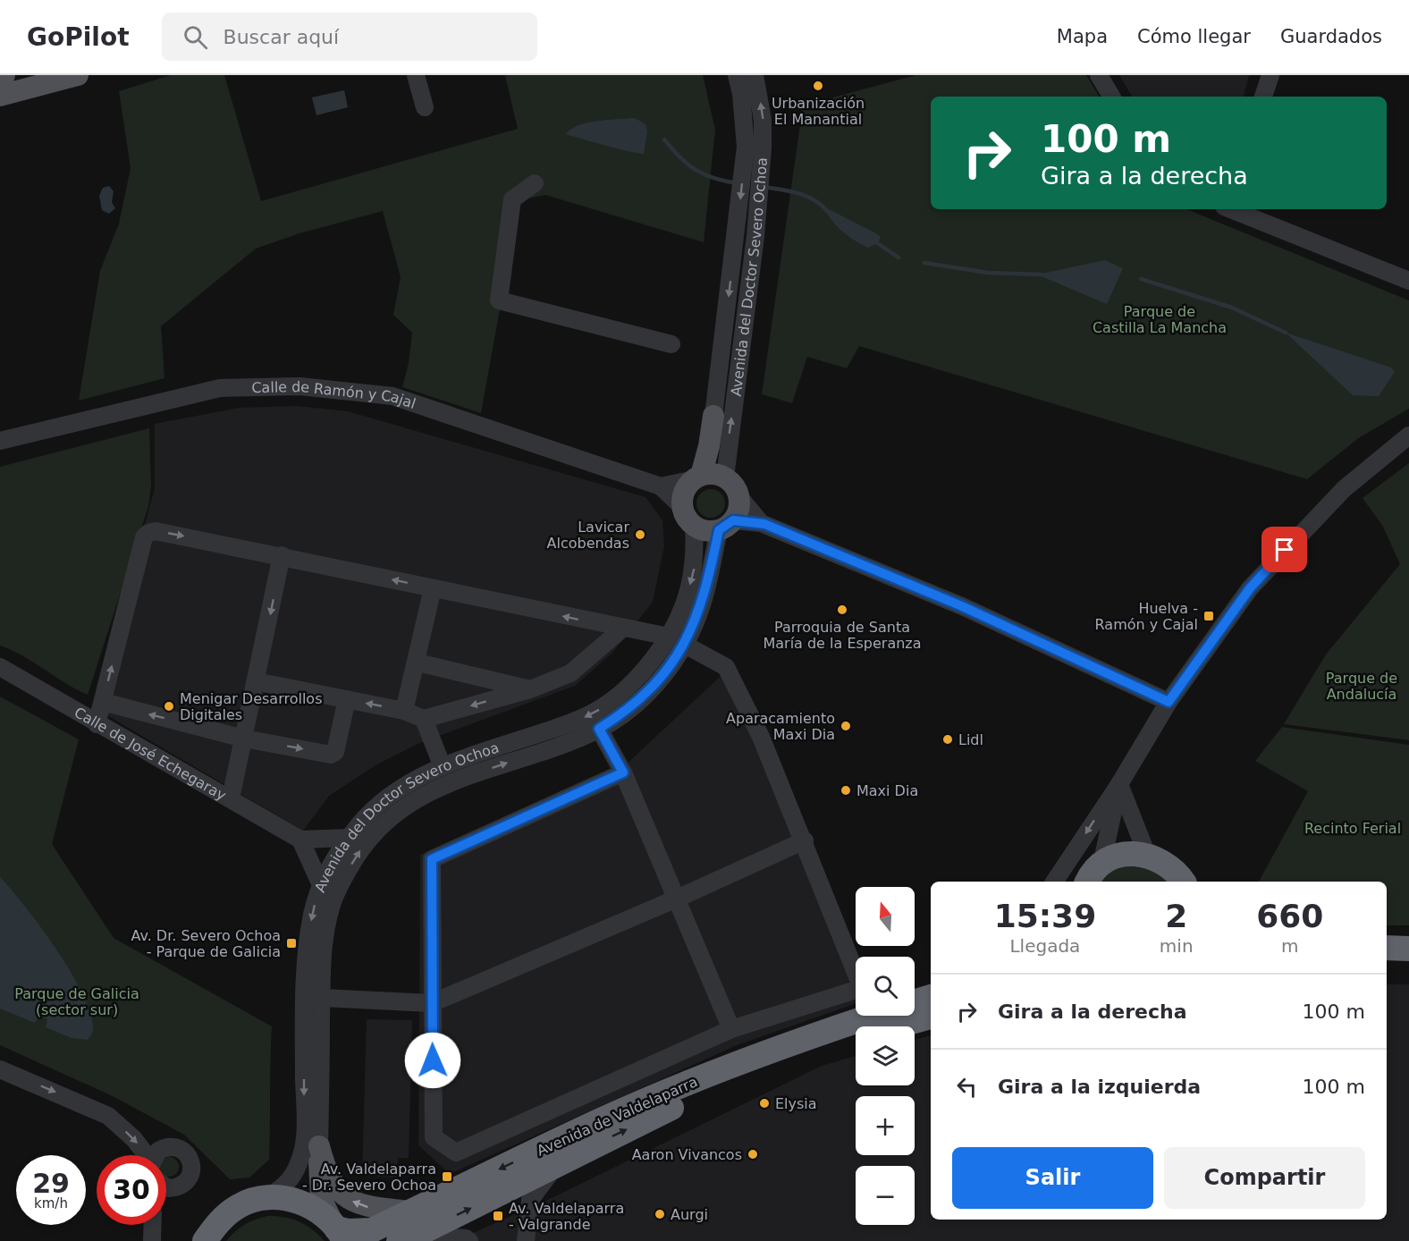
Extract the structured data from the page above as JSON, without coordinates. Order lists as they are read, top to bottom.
{
  "streets": {
    "highway": ["Avenida de Valdelaparra"],
    "main road": ["Avenida del Doctor Severo Ochoa"],
    "street": ["Calle de Ramón y Cajal", "Calle de José Echegaray"]
  },
  "crossings": [
    ["Avenida del Doctor Severo Ochoa", "Calle de Ramón y Cajal"],
    ["Avenida del Doctor Severo Ochoa", "Avenida de Valdelaparra"]
  ],
  "parks": [
    "Parque de Castilla La Mancha",
    "Parque de Andalucía",
    "Recinto Ferial",
    "Parque de Galicia (sector sur)"
  ],
  "places": {
    "other": [
      "Urbanización El Manantial",
      "Lavicar Alcobendas",
      "Parroquia de Santa María de la Esperanza",
      "Menigar Desarrollos Digitales",
      "Aparacamiento Maxi Dia",
      "Lidl",
      "Maxi Dia",
      "Elysia",
      "Aaron Vivancos",
      "Aurgi"
    ],
    "transit": [
      "Huelva - Ramón y Cajal",
      "Av. Dr. Severo Ochoa - Parque de Galicia",
      "Av. Valdelaparra - Dr. Severo Ochoa",
      "Av. Valdelaparra - Valgrande"
    ]
  },
  "north": "top",
  "page": {
    "header": "GoPilot",
    "search": "Buscar aquí",
    "nav": ["Mapa", "Cómo llegar", "Guardados"],
    "turn": ["100 m", "Gira a la derecha"],
    "eta": [
      "15:39",
      "Llegada",
      "2",
      "min",
      "660",
      "m"
    ],
    "map_buttons": ["+", "−"],
    "list": [
      {
        "name": "Gira a la derecha",
        "value": "100 m"
      },
      {
        "name": "Gira a la izquierda",
        "value": "100 m"
      }
    ],
    "buttons": ["Salir", "Compartir"],
    "speed": "29 km/h",
    "limit": "30"
  }
}
